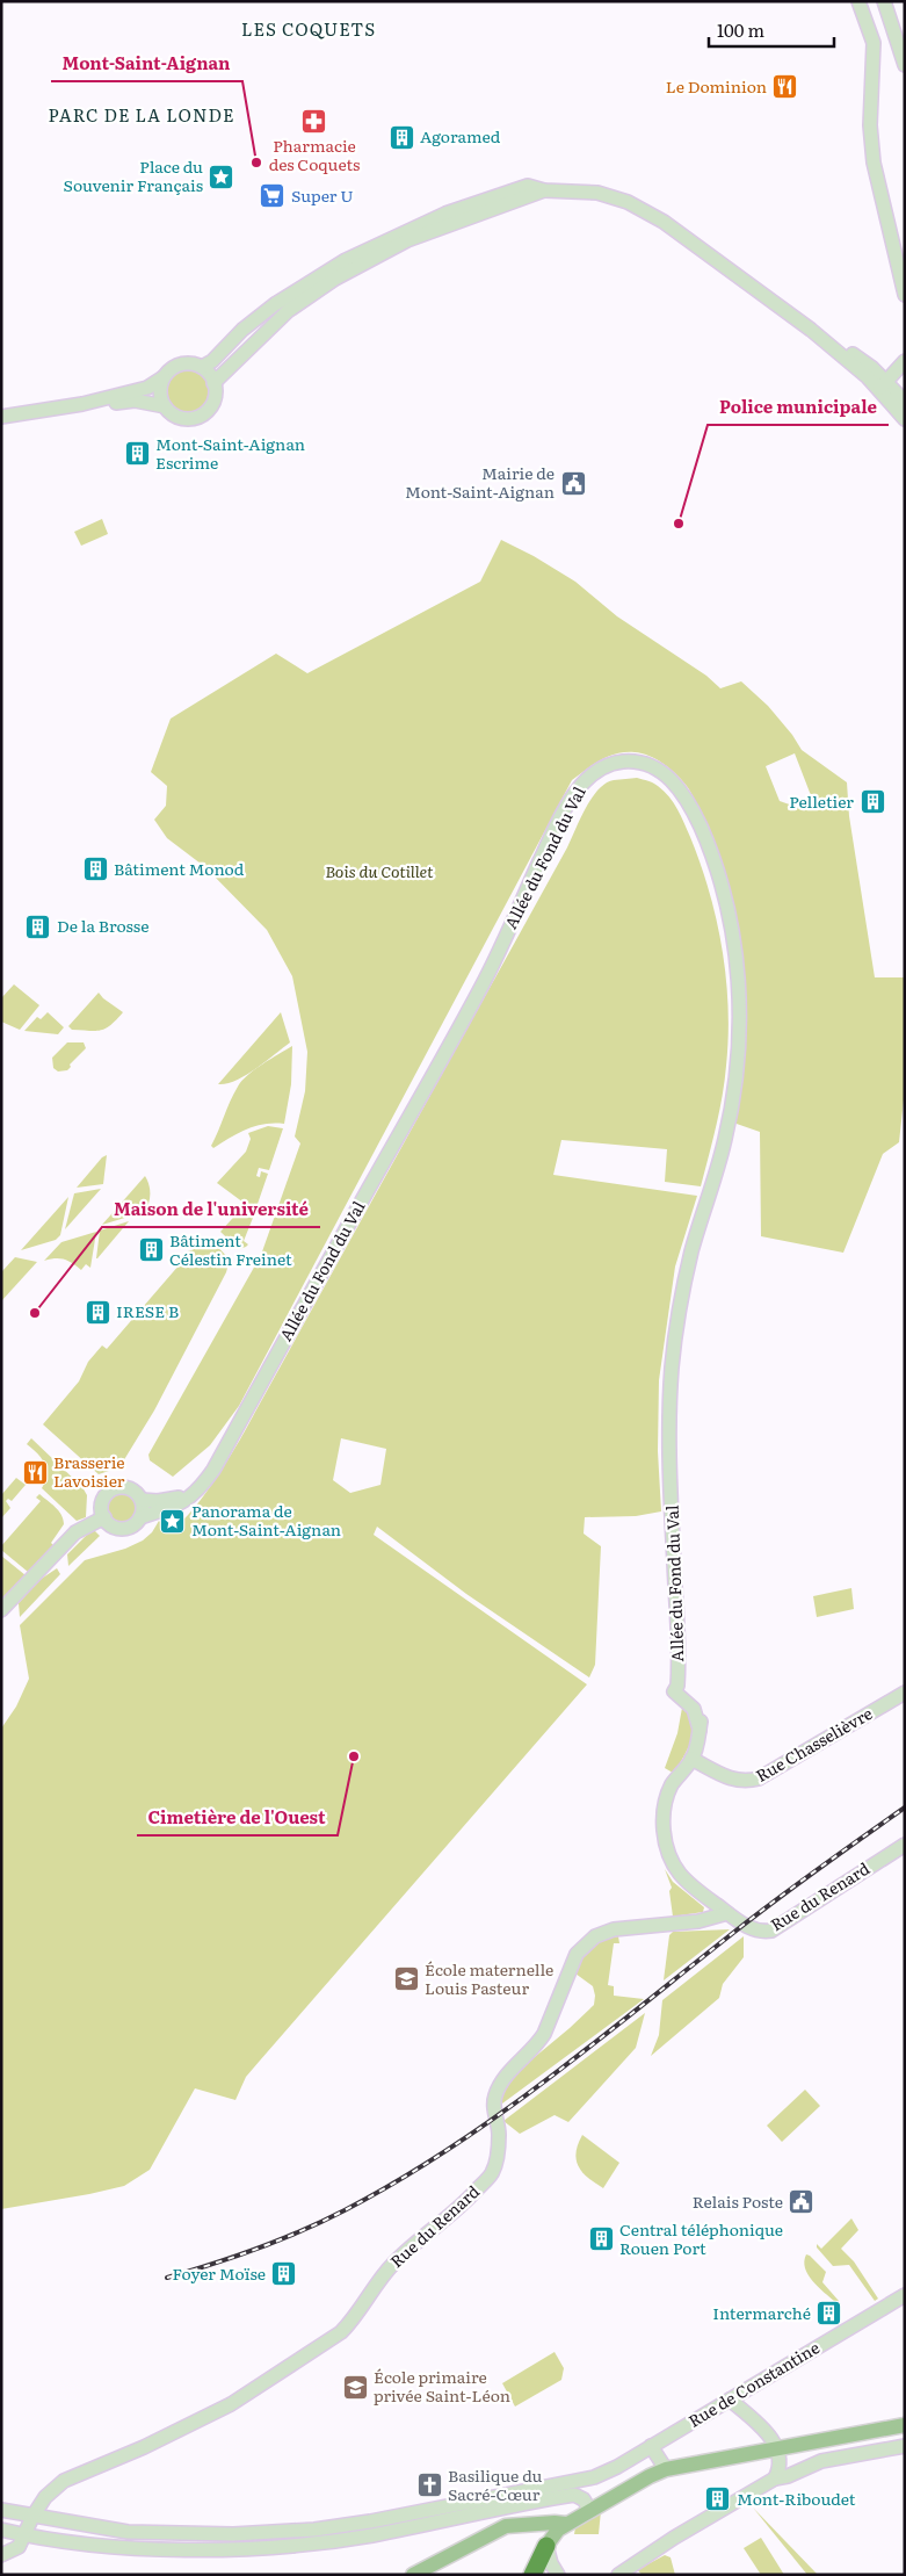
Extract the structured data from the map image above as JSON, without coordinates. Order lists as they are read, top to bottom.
{
  "streets": {
    "street": [
      "Allée du Fond du Val",
      "Rue Chasselièvre",
      "Rue du Renard",
      "Rue de Constantine"
    ]
  },
  "crossings": [
    ["Allée du Fond du Val", "Rue Chasselièvre"],
    ["Rue du Renard", "Rue de Constantine"]
  ],
  "districts": ["LES COQUETS", "PARC DE LA LONDE"],
  "parks": ["Bois du Cotillet"],
  "places": {
    "restaurant": ["Le Dominion", "Brasserie Lavoisier"],
    "pharmacy": ["Pharmacie des Coquets"],
    "building": [
      "Agoramed",
      "Mont-Saint-Aignan Escrime",
      "Pelletier",
      "Bâtiment Monod",
      "De la Brosse",
      "Bâtiment Célestin Freinet",
      "IRESE B",
      "Central téléphonique Rouen Port",
      "Foyer Moïse",
      "Intermarché",
      "Mont-Riboudet"
    ],
    "other": [
      "Mont-Saint-Aignan",
      "Police municipale",
      "Maison de l'université",
      "Cimetière de l'Ouest"
    ],
    "place": ["Place du Souvenir Français", "Panorama de Mont-Saint-Aignan"],
    "supermarket": ["Super U"],
    "public building": ["Mairie de Mont-Saint-Aignan", "Relais Poste"],
    "school or university": ["École maternelle Louis Pasteur", "École primaire privée Saint-Léon"],
    "church": ["Basilique du Sacré-Cœur"]
  },
  "scale_bar": "100 m"
}
